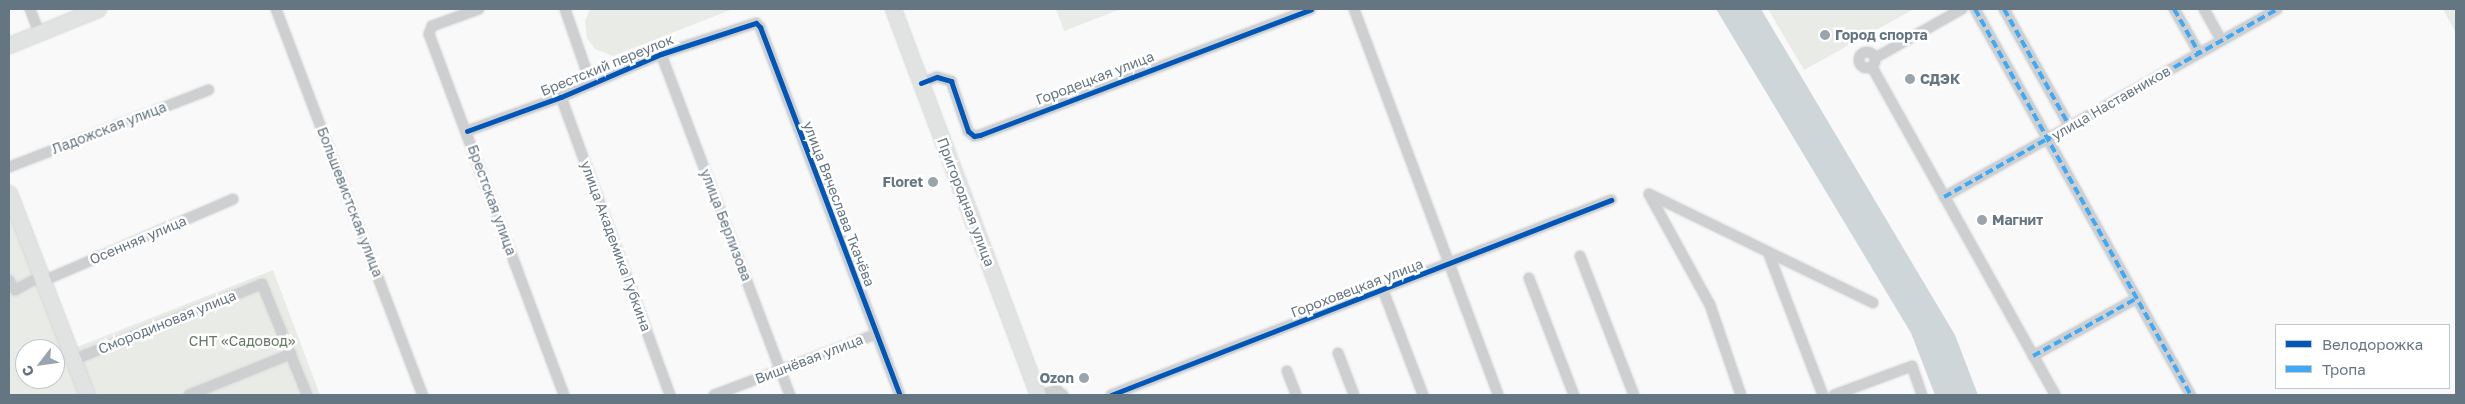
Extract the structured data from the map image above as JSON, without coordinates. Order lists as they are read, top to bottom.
{
  "streets": {
    "street": [
      "Брестский переулок",
      "Городецкая улица",
      "улица Наставников",
      "Ладожская улица",
      "Брестская улица",
      "Большевистская улица",
      "Пригородная улица",
      "улица Вячеслава Ткачёва",
      "улица Берлизова",
      "Осенняя улица",
      "улица Академика Губкина",
      "Гороховецкая улица",
      "Смородиновая улица",
      "Вишнёвая улица"
    ]
  },
  "crossings": [
    ["Брестский переулок", "Брестская улица"],
    ["Брестский переулок", "улица Вячеслава Ткачёва"],
    ["Брестский переулок", "улица Берлизова"],
    ["Брестский переулок", "улица Академика Губкина"],
    ["Городецкая улица", "Пригородная улица"],
    ["улица Вячеслава Ткачёва", "Вишнёвая улица"],
    ["улица Берлизова", "Вишнёвая улица"]
  ],
  "parks": ["СНТ «Садовод»"],
  "places": [
    "Город спорта",
    "СДЭК",
    "Floret",
    "Магнит",
    "Ozon"
  ],
  "legend": ["Велодорожка", "Тропа"],
  "north": "bottom left"
}
